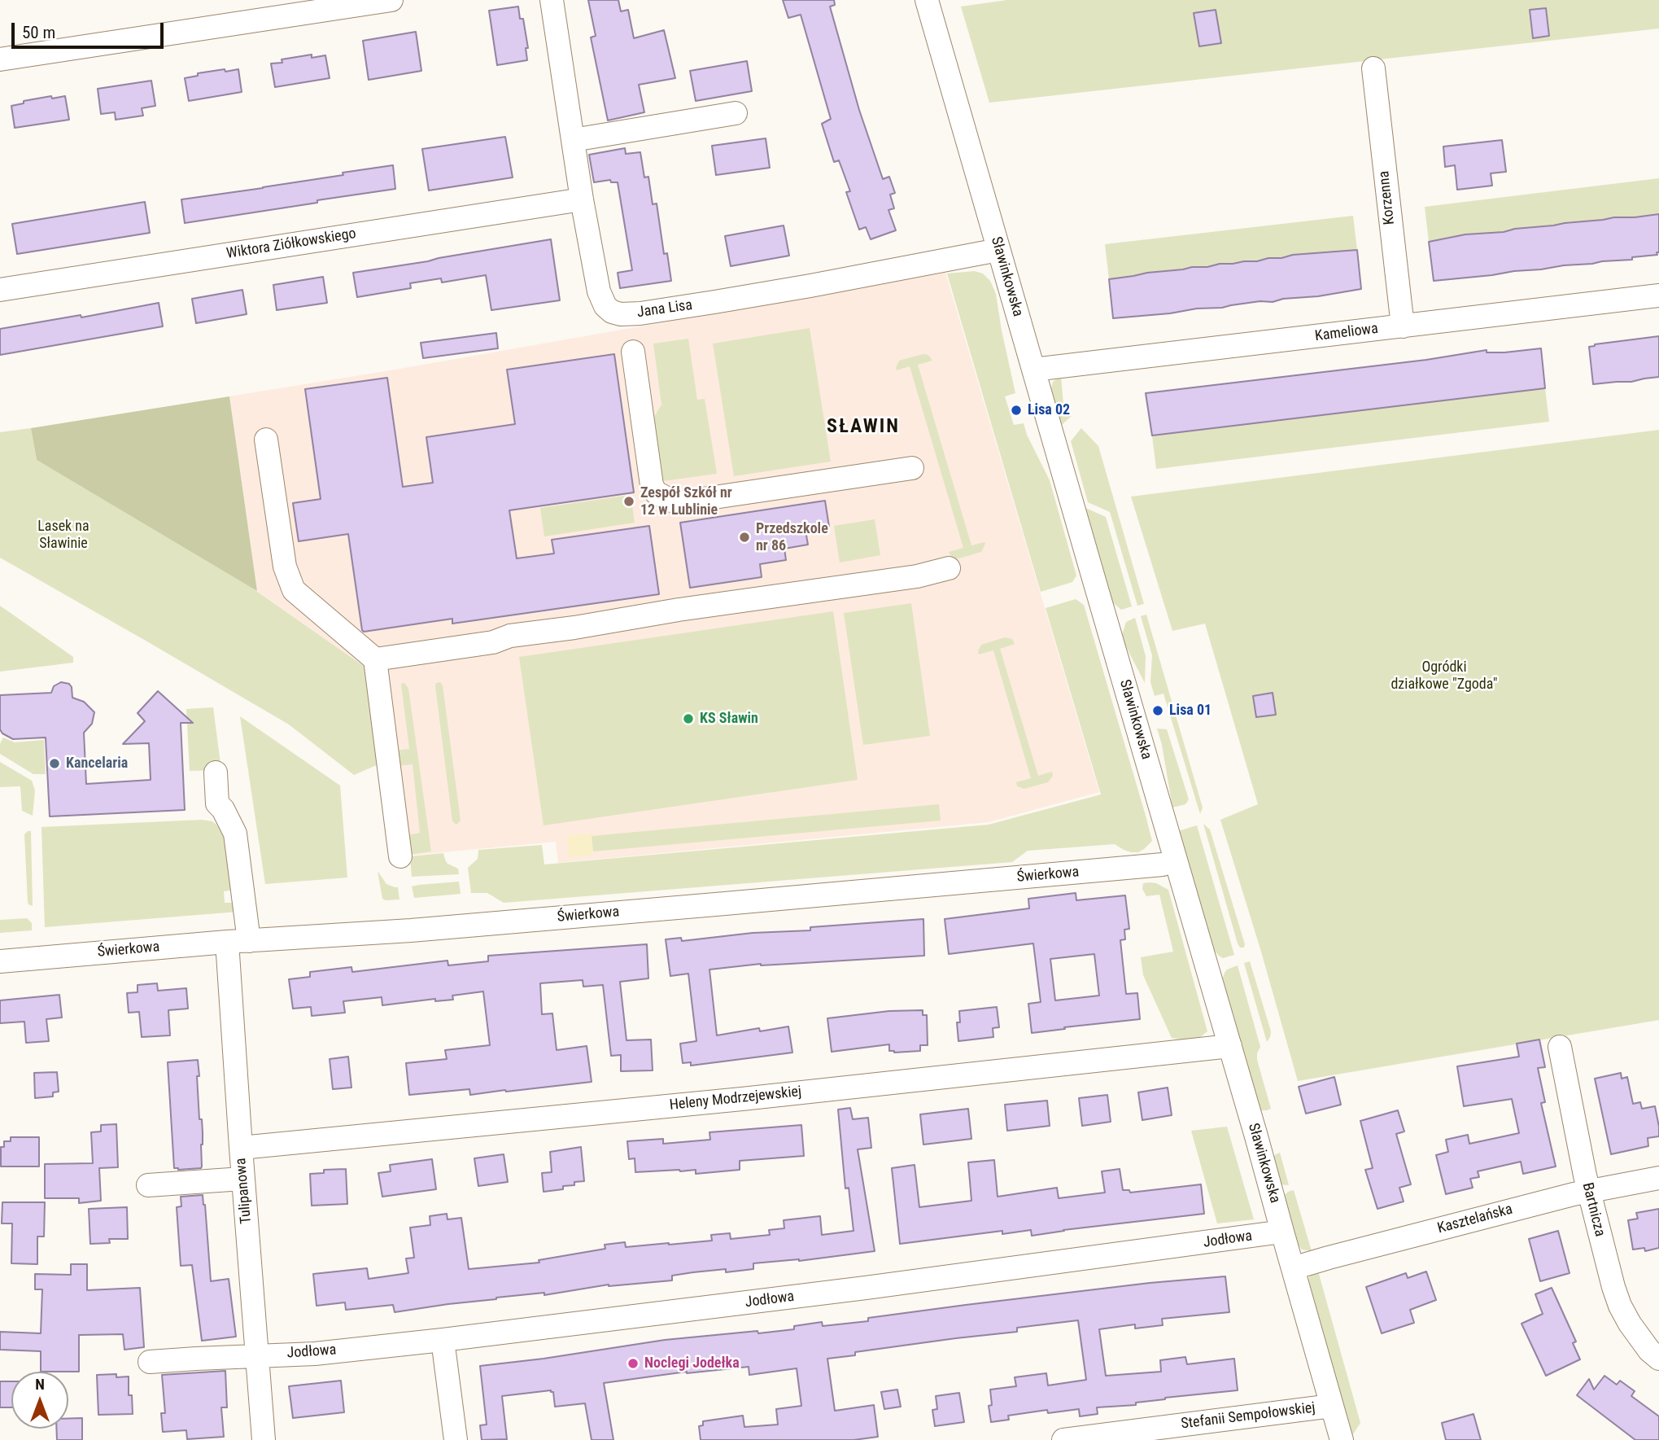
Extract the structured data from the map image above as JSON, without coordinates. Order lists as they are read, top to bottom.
{
  "streets": {
    "street": [
      "Korzenna",
      "Wiktora Ziółkowskiego",
      "Sławinkowska",
      "Jana Lisa",
      "Kameliowa",
      "Świerkowa",
      "Heleny Modrzejewskiej",
      "Tulipanowa",
      "Bartnicza",
      "Kasztelańska",
      "Jodłowa",
      "Stefanii Sempołowskiej"
    ]
  },
  "crossings": [
    ["Korzenna", "Kameliowa"],
    ["Wiktora Ziółkowskiego", "Jana Lisa"],
    ["Sławinkowska", "Jana Lisa"],
    ["Sławinkowska", "Kameliowa"],
    ["Sławinkowska", "Świerkowa"],
    ["Sławinkowska", "Heleny Modrzejewskiej"],
    ["Sławinkowska", "Kasztelańska"],
    ["Sławinkowska", "Jodłowa"],
    ["Sławinkowska", "Stefanii Sempołowskiej"],
    ["Świerkowa", "Tulipanowa"],
    ["Heleny Modrzejewskiej", "Tulipanowa"],
    ["Tulipanowa", "Jodłowa"],
    ["Bartnicza", "Kasztelańska"]
  ],
  "districts": ["SŁAWIN"],
  "parks": ["Lasek na Sławinie", "Ogródki działkowe \"Zgoda\""],
  "places": [
    "Lisa 02",
    "Zespół Szkół nr 12 w Lublinie",
    "Przedszkole nr 86",
    "Lisa 01",
    "KS Sławin",
    "Kancelaria",
    "Noclegi Jodełka"
  ],
  "scale_bar": "50 m",
  "north": "top"
}
